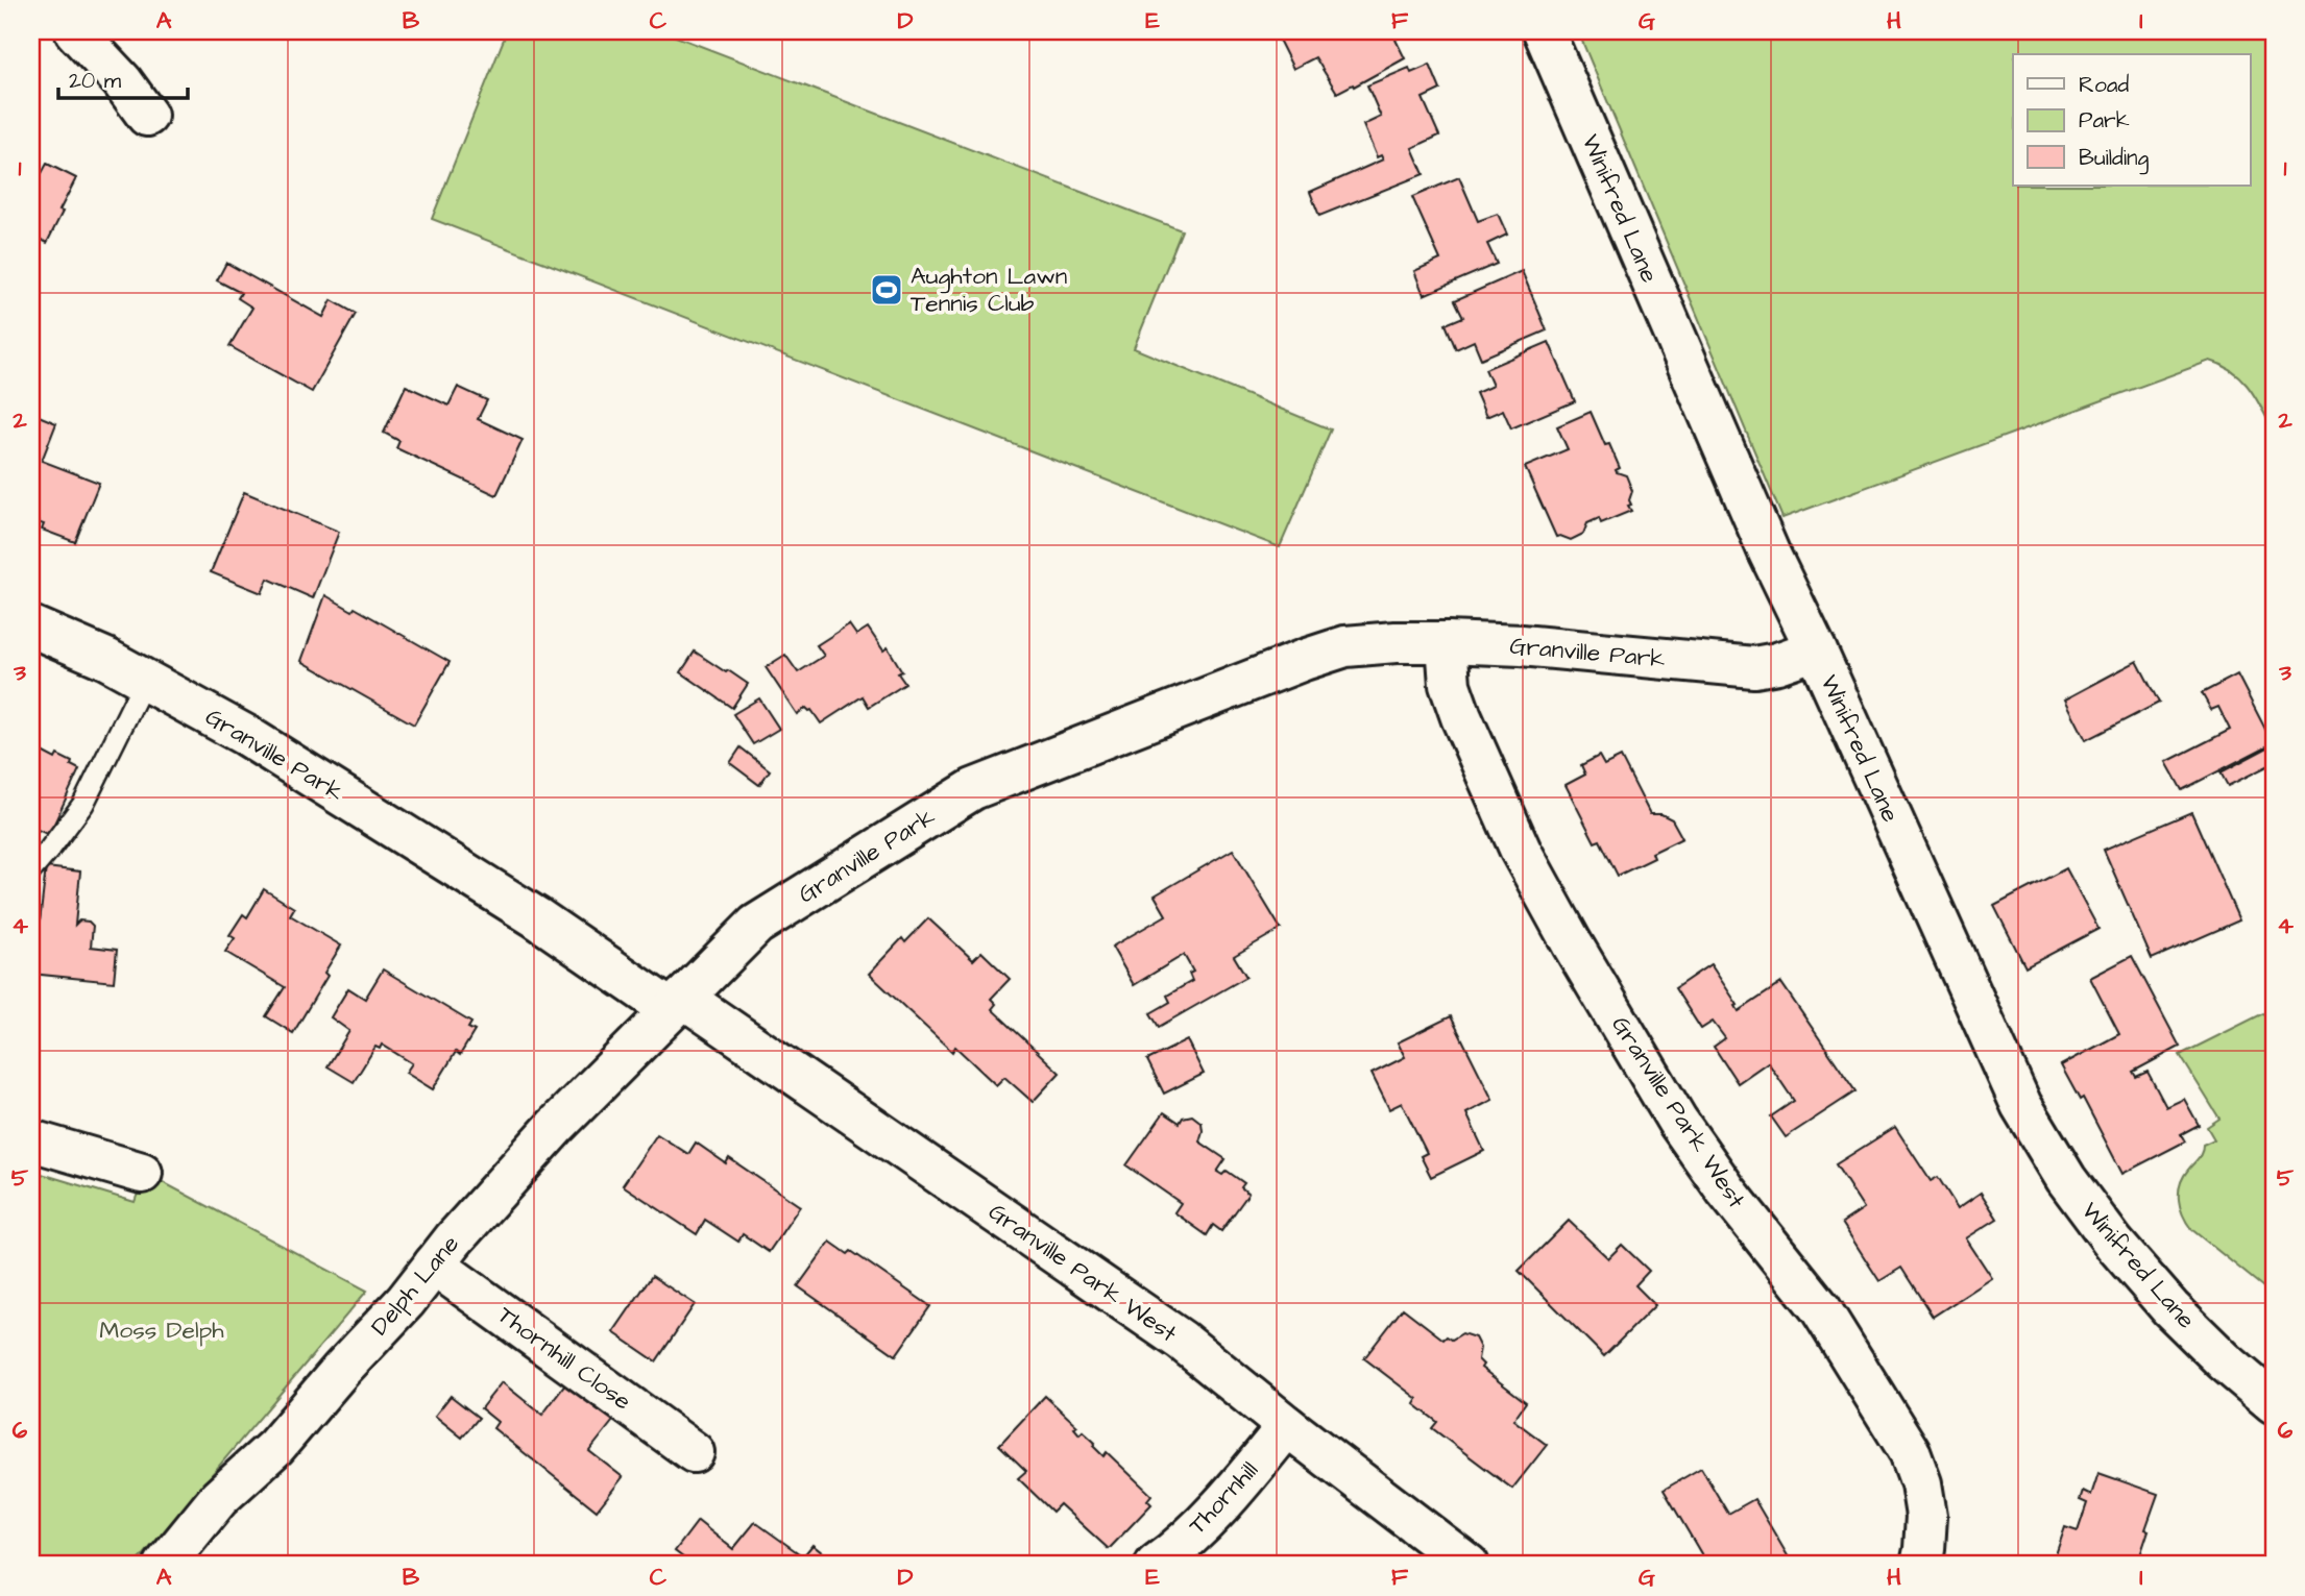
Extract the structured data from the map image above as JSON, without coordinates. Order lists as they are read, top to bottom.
{
  "streets": {
    "street": [
      "Winifred Lane",
      "Granville Park",
      "Granville Park West",
      "Delph Lane",
      "Thornhill Close",
      "Thornhill"
    ]
  },
  "crossings": [
    ["Winifred Lane", "Granville Park"],
    ["Granville Park", "Granville Park West"],
    ["Granville Park", "Delph Lane"],
    ["Granville Park West", "Delph Lane"],
    ["Granville Park West", "Thornhill"],
    ["Delph Lane", "Thornhill Close"]
  ],
  "parks": ["Moss Delph"],
  "places": {
    "sports": ["Aughton Lawn Tennis Club"]
  },
  "legend": ["Road", "Park", "Building"],
  "scale_bar": "20 m",
  "grid": {
    "columns": [
      "A",
      "B",
      "C",
      "D",
      "E",
      "F",
      "G",
      "H",
      "I"
    ],
    "rows": [
      "1",
      "2",
      "3",
      "4",
      "5",
      "6"
    ]
  }
}
